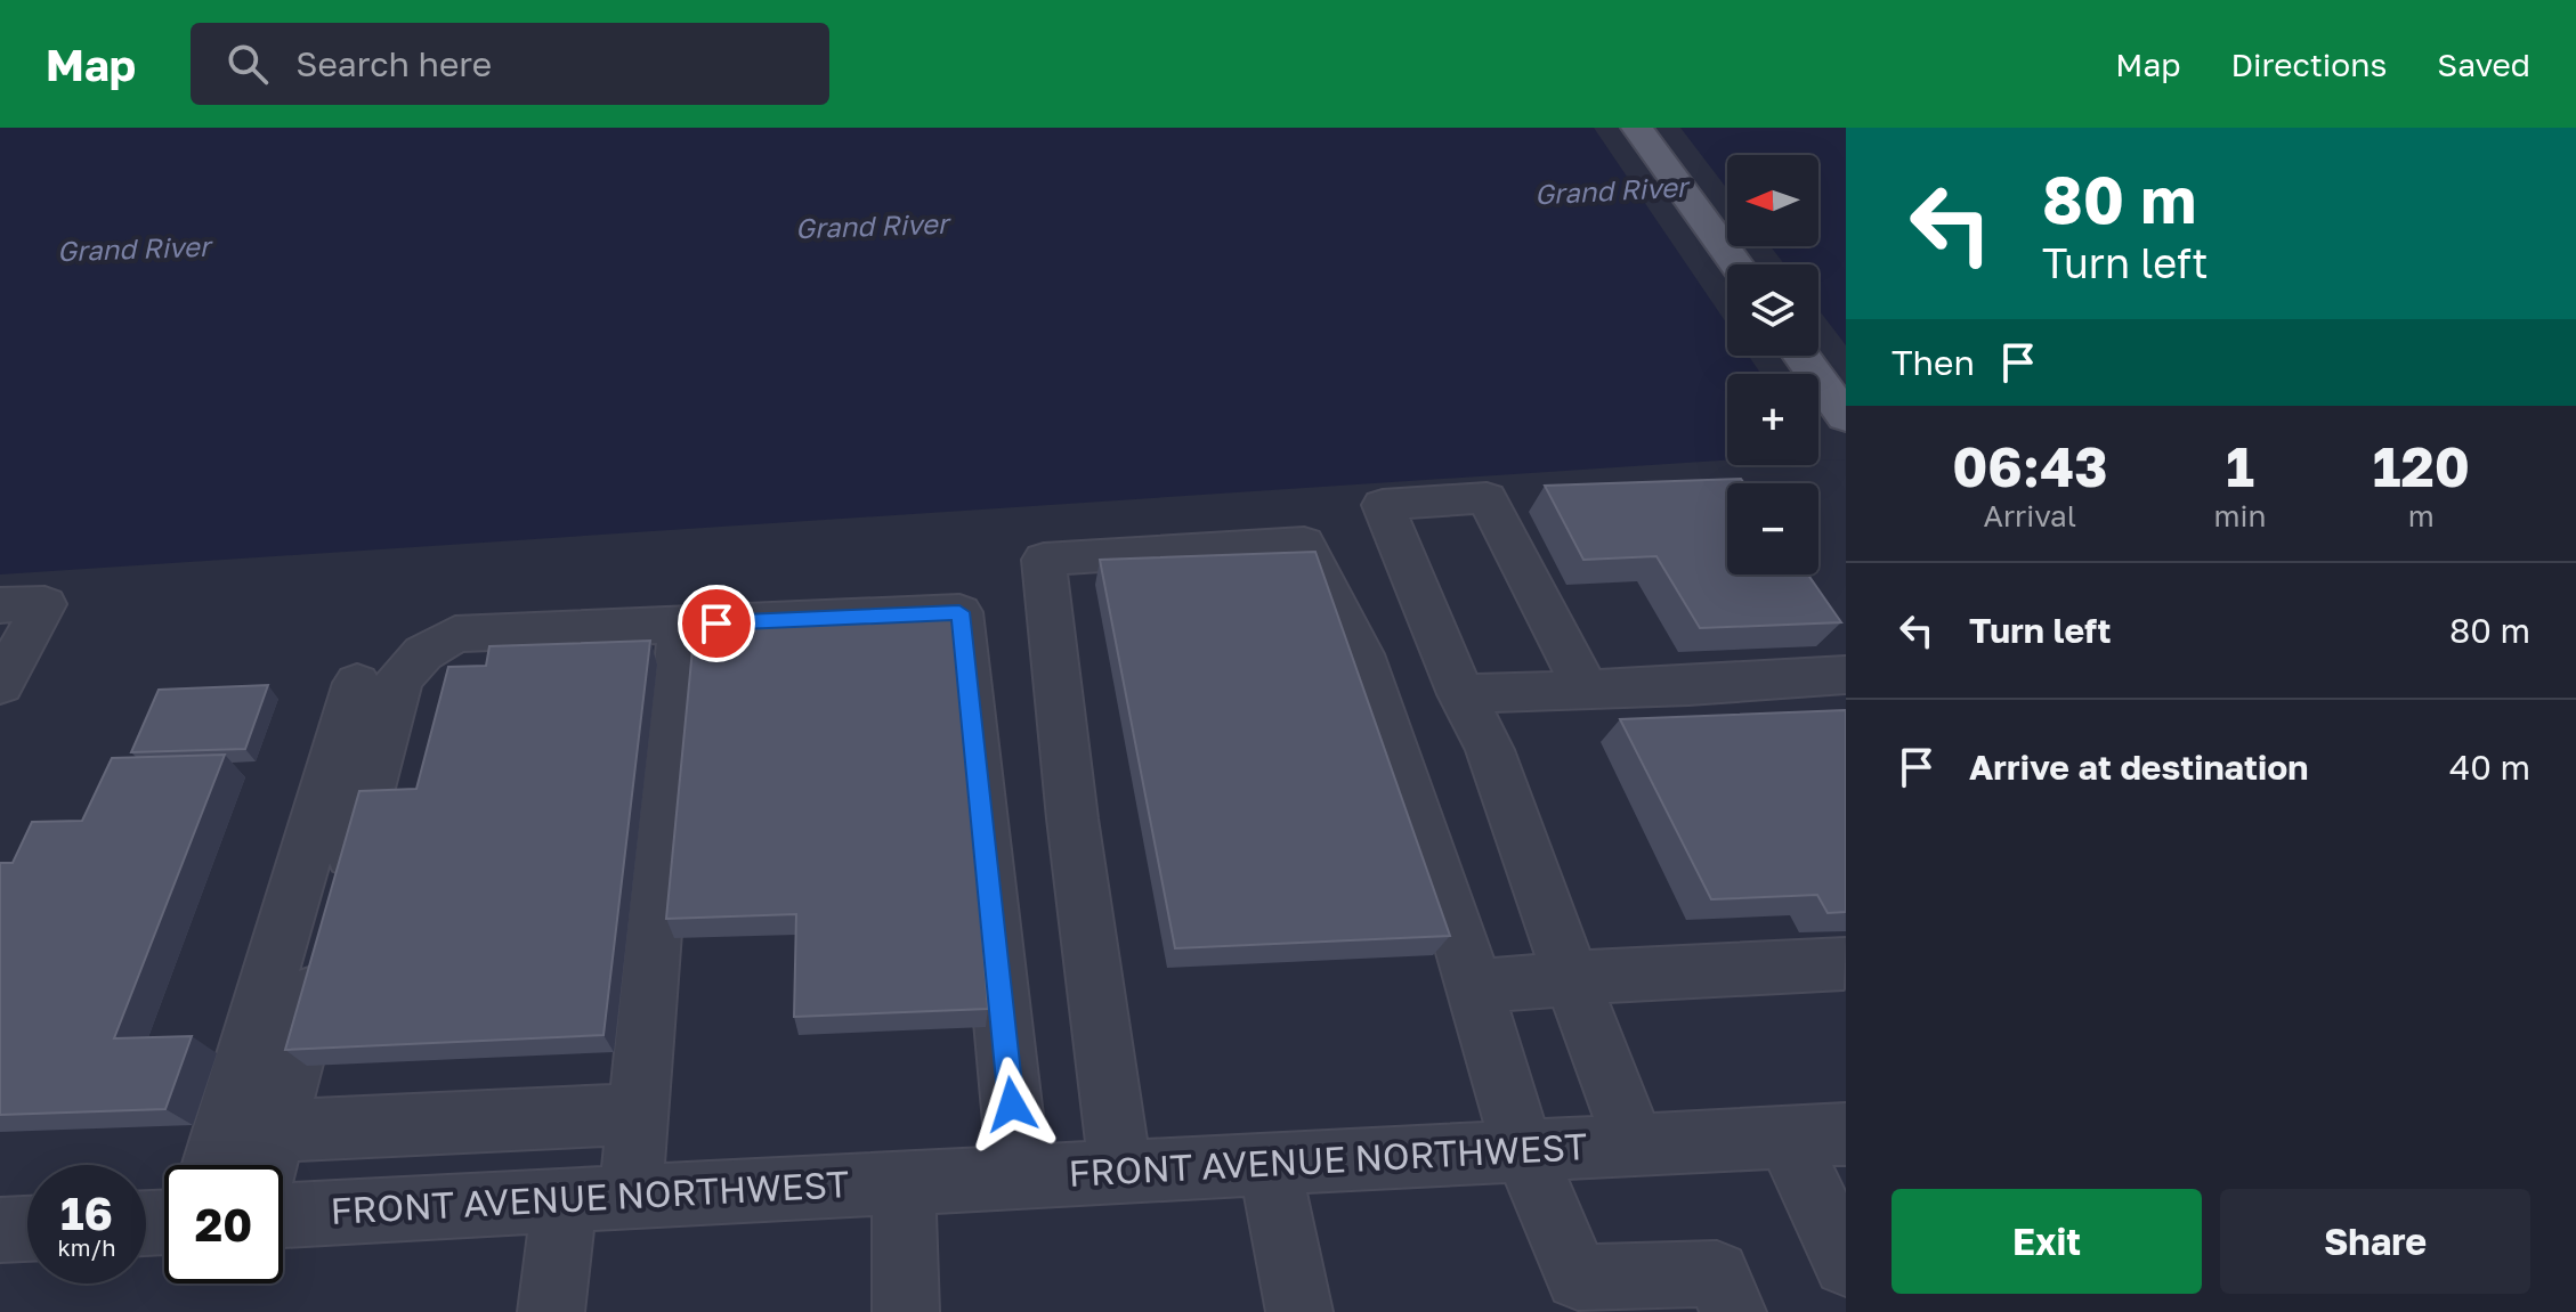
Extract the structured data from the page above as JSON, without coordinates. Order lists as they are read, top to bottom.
{
  "streets": {
    "street": ["FRONT AVENUE NORTHWEST"]
  },
  "water": ["Grand River"],
  "north": "left",
  "page": {
    "header": "Map",
    "search": "Search here",
    "nav": ["Map", "Directions", "Saved"],
    "turn": ["80 m", "Turn left"],
    "map_buttons": ["+", "−"],
    "then": "Then",
    "eta": [
      "06:43",
      "Arrival",
      "1",
      "min",
      "120",
      "m"
    ],
    "list": [
      {
        "name": "Turn left",
        "value": "80 m"
      },
      {
        "name": "Arrive at destination",
        "value": "40 m"
      }
    ],
    "speed": "16 km/h",
    "limit": "20",
    "buttons": ["Exit", "Share"]
  }
}
